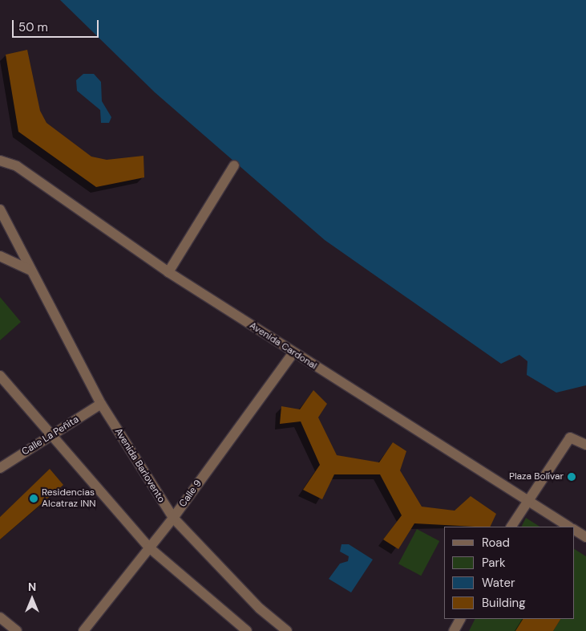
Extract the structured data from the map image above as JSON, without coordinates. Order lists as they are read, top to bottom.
{
  "streets": {
    "street": [
      "Avenida Cardonal",
      "Calle La Peñita",
      "Avenida Barlovento",
      "Calle 9"
    ]
  },
  "crossings": [
    ["Avenida Cardonal", "Calle 9"],
    ["Calle La Peñita", "Avenida Barlovento"],
    ["Avenida Barlovento", "Calle 9"]
  ],
  "places": ["Plaza Bolívar", "Residencias Alcatraz INN"],
  "legend": [
    "Road",
    "Park",
    "Water",
    "Building"
  ],
  "scale_bar": "50 m",
  "north": "top"
}
